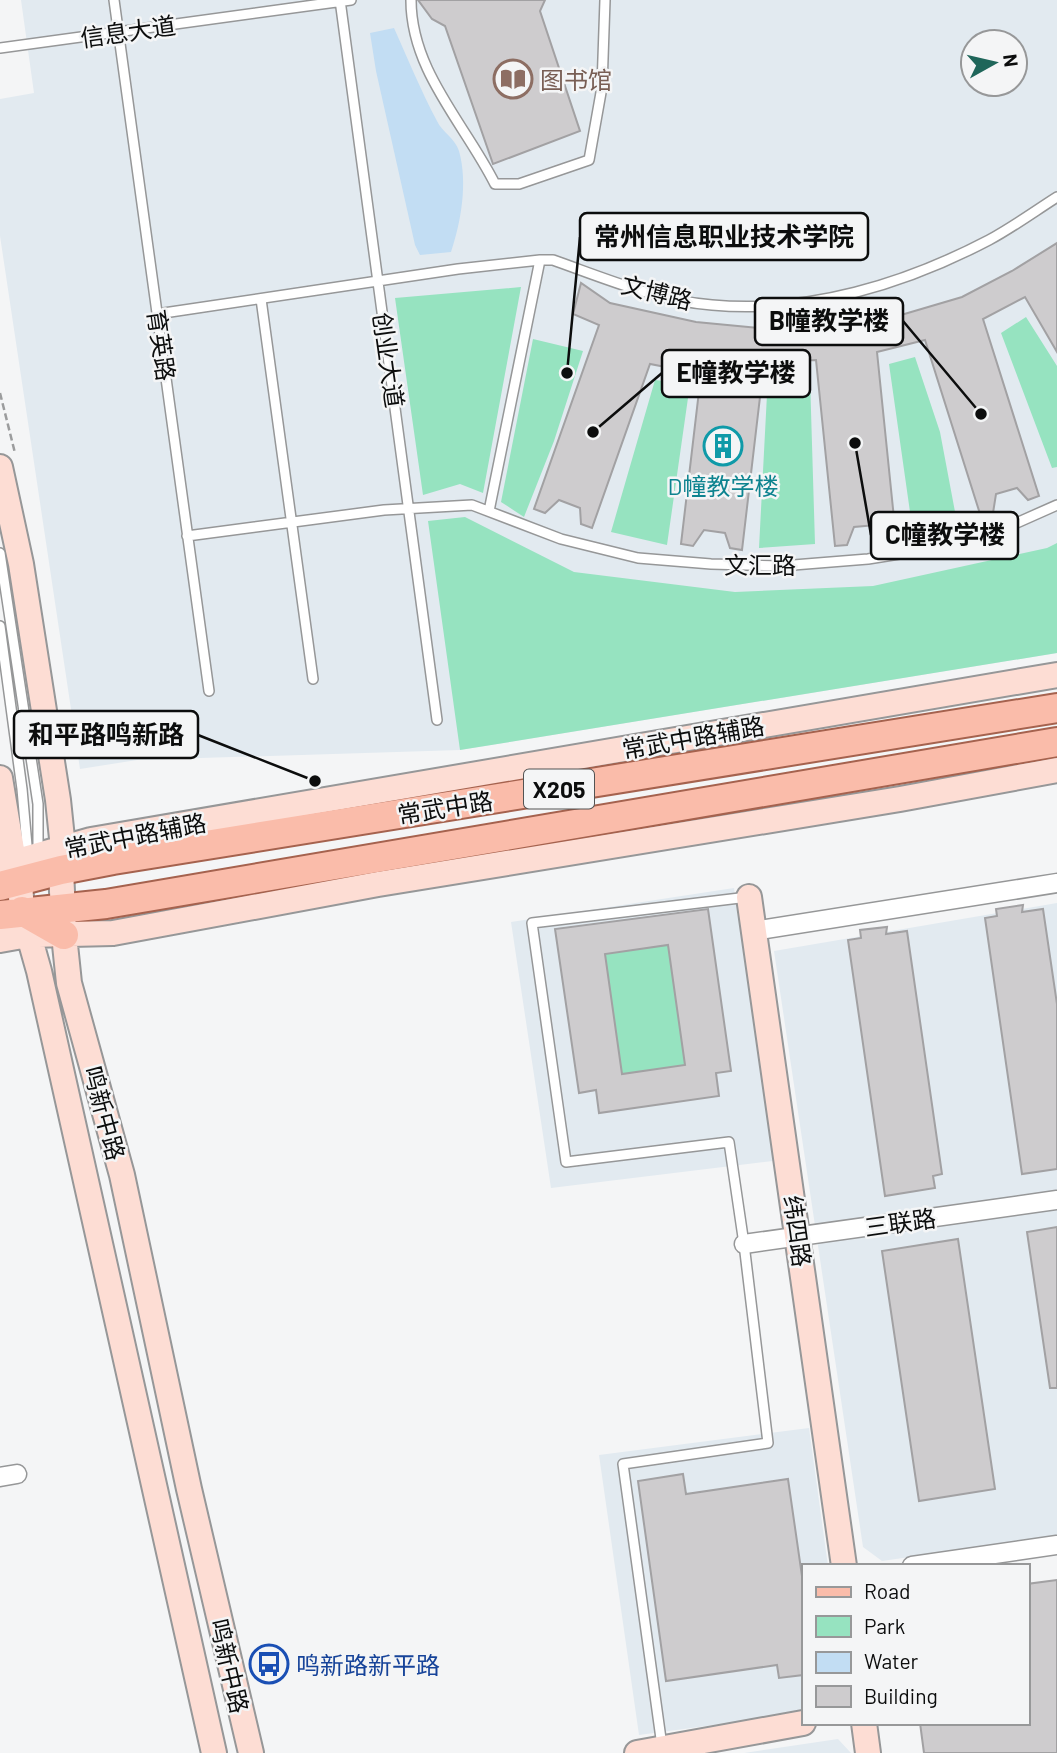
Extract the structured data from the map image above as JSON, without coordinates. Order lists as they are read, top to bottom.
{
  "streets": {
    "main road": ["X205", "常武中路"],
    "street": [
      "常武中路辅路",
      "鸣新中路",
      "三联路",
      "纬四路"
    ],
    "lane": [
      "信息大道",
      "文博路",
      "育英路",
      "创业大道",
      "文汇路"
    ]
  },
  "crossings": [
    ["信息大道", "育英路"],
    ["信息大道", "创业大道"],
    ["文博路", "育英路"],
    ["文博路", "创业大道"],
    ["育英路", "文汇路"],
    ["创业大道", "文汇路"],
    ["常武中路辅路", "常武中路"],
    ["常武中路辅路", "鸣新中路"],
    ["常武中路", "鸣新中路"],
    ["三联路", "纬四路"]
  ],
  "places": {
    "library": ["图书馆"],
    "other": [
      "常州信息职业技术学院",
      "B幢教学楼",
      "E幢教学楼",
      "C幢教学楼",
      "和平路鸣新路"
    ],
    "building": ["D幢教学楼"],
    "bus stop": ["鸣新路新平路"]
  },
  "legend": [
    "Road",
    "Park",
    "Water",
    "Building"
  ],
  "north": "right"
}
